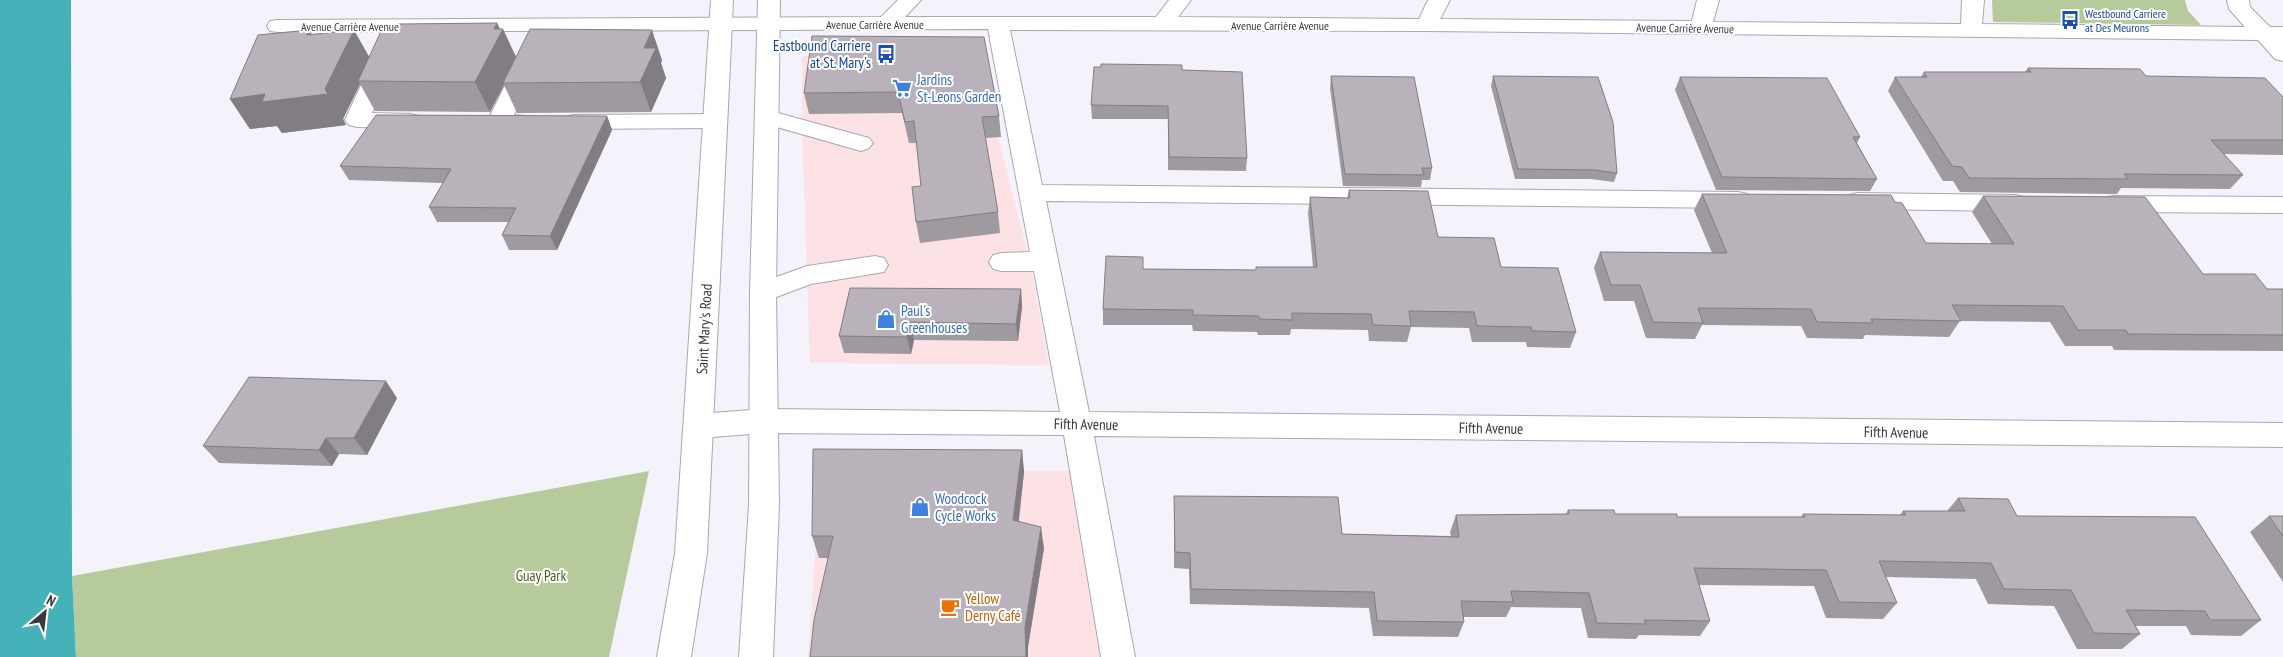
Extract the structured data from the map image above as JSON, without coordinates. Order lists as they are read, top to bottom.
{
  "streets": {
    "main road": ["Avenue Carrière Avenue", "Saint Mary's Road", "Fifth Avenue"]
  },
  "crossings": [
    ["Avenue Carrière Avenue", "Saint Mary's Road"],
    ["Saint Mary's Road", "Fifth Avenue"]
  ],
  "parks": ["Guay Park"],
  "places": {
    "bus stop": ["Westbound Carriere at Des Meurons", "Eastbound Carriere at St. Mary's"],
    "supermarket": ["Jardins St-Leons Garden"],
    "shop": ["Paul's Greenhouses", "Woodcock Cycle Works"],
    "cafe": ["Yellow Derny Café"]
  },
  "north": "top right"
}
